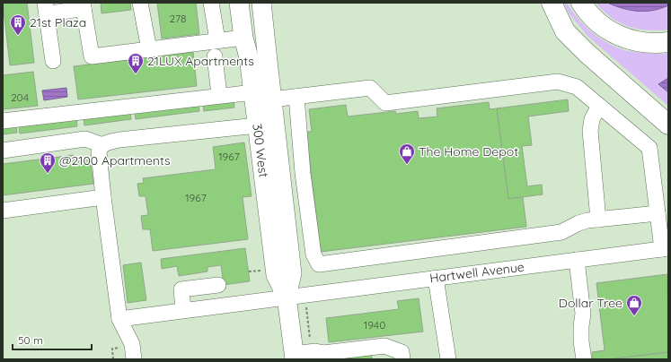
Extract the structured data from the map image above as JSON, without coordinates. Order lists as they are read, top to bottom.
{
  "streets": {
    "main road": ["300 West"],
    "street": ["Hartwell Avenue"]
  },
  "crossings": [
    ["300 West", "Hartwell Avenue"]
  ],
  "places": {
    "building": ["21st Plaza", "21LUX Apartments", "@2100 Apartments"],
    "shop": ["The Home Depot", "Dollar Tree"]
  },
  "house_numbers": [
    "278",
    "204",
    "1967",
    "1967",
    "1940"
  ],
  "scale_bar": "50 m"
}
